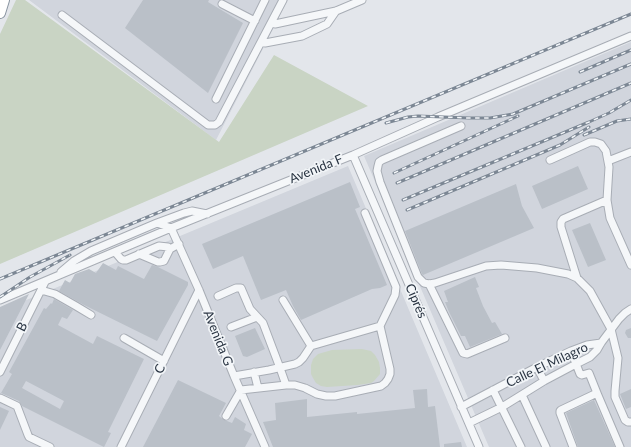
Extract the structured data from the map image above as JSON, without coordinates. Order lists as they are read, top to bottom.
{
  "streets": {
    "street": [
      "Avenida F",
      "Ciprés",
      "B",
      "Avenida G",
      "Calle El Milagro",
      "C"
    ]
  },
  "crossings": [
    ["Avenida F", "Ciprés"],
    ["Avenida F", "B"],
    ["Avenida F", "Avenida G"],
    ["Ciprés", "Calle El Milagro"],
    ["Avenida G", "C"]
  ]
}
